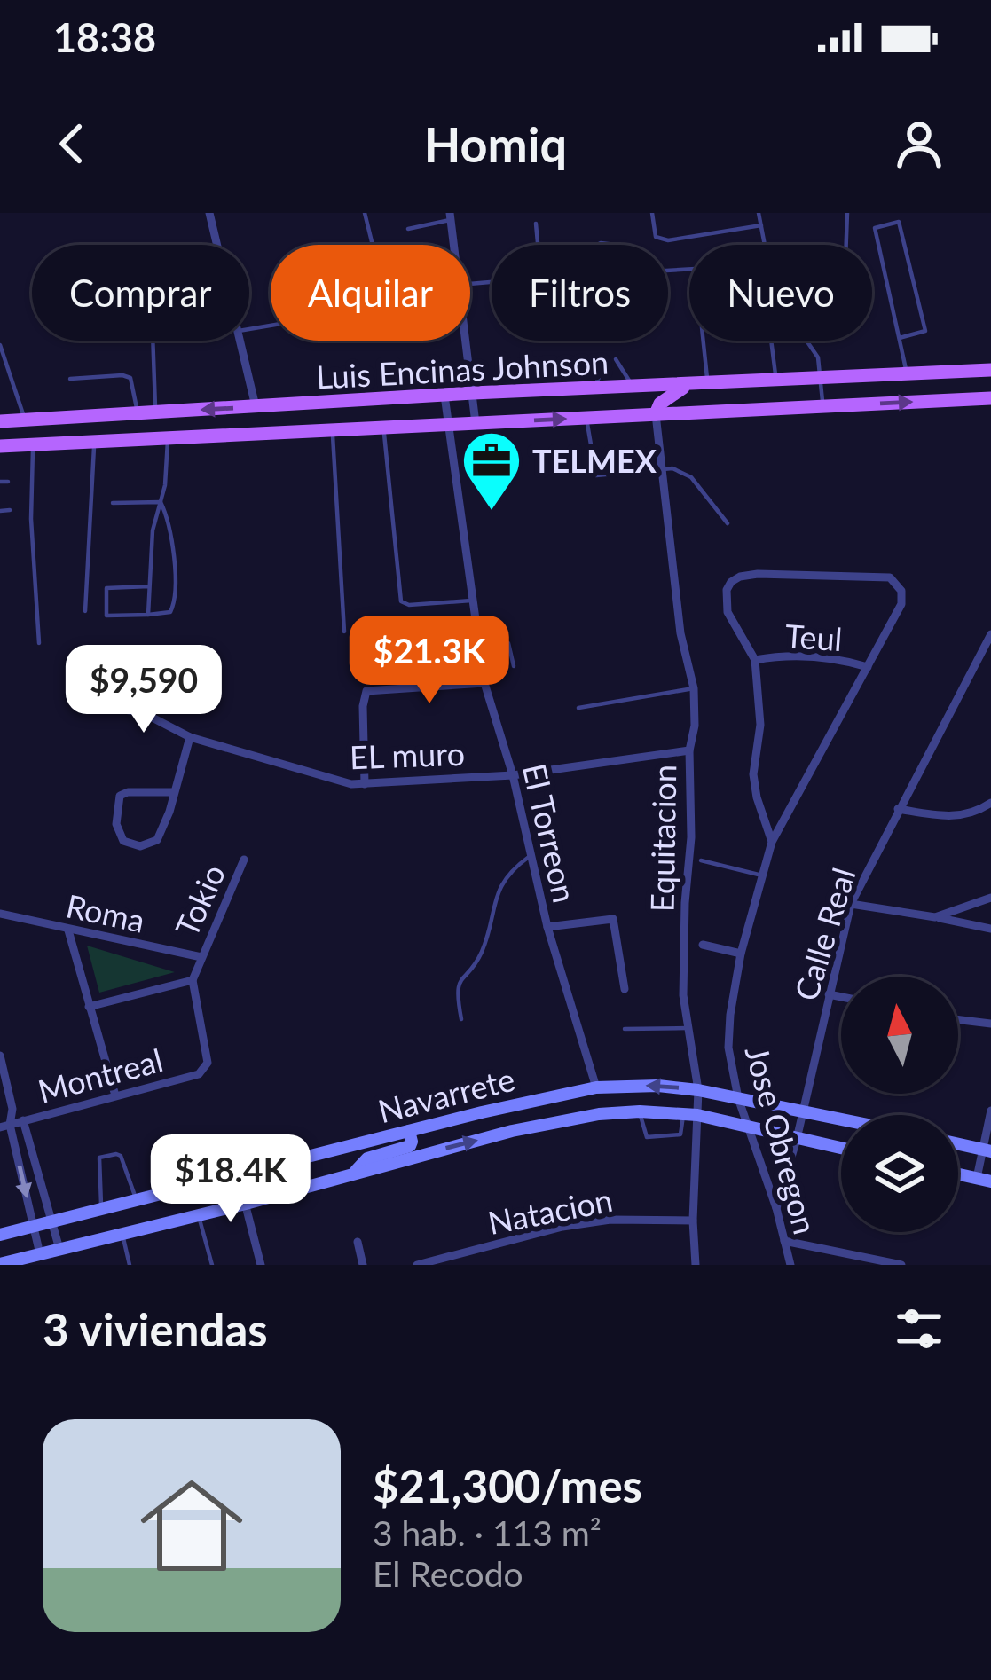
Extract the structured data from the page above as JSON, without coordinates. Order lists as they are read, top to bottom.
{
  "streets": {
    "main road": ["Luis Encinas Johnson", "Navarrete"],
    "street": [
      "Teul",
      "EL muro",
      "El Torreon",
      "Equitacion",
      "Tokio",
      "Roma",
      "Calle Real",
      "Montreal",
      "Jose Obregon",
      "Natacion"
    ]
  },
  "crossings": [
    ["Luis Encinas Johnson", "El Torreon"],
    ["Luis Encinas Johnson", "Equitacion"],
    ["Teul", "Jose Obregon"],
    ["EL muro", "El Torreon"],
    ["EL muro", "Equitacion"],
    ["El Torreon", "Navarrete"],
    ["Equitacion", "Navarrete"],
    ["Equitacion", "Natacion"],
    ["Tokio", "Roma"],
    ["Tokio", "Montreal"],
    ["Calle Real", "Navarrete"],
    ["Calle Real", "Jose Obregon"],
    ["Navarrete", "Jose Obregon"]
  ],
  "places": {
    "office": ["TELMEX"]
  },
  "north": "top",
  "page": {
    "status": "18:38",
    "header": "Homiq",
    "chip": [
      "Comprar",
      "Alquilar",
      "Filtros",
      "Nuevo"
    ],
    "price": ["$21.3K", "$9,590", "$18.4K"],
    "heading": "3 viviendas",
    "list": [
      {
        "name": "$21,300/mes",
        "note": "3 hab. · 113 m² · El Recodo"
      }
    ]
  }
}
